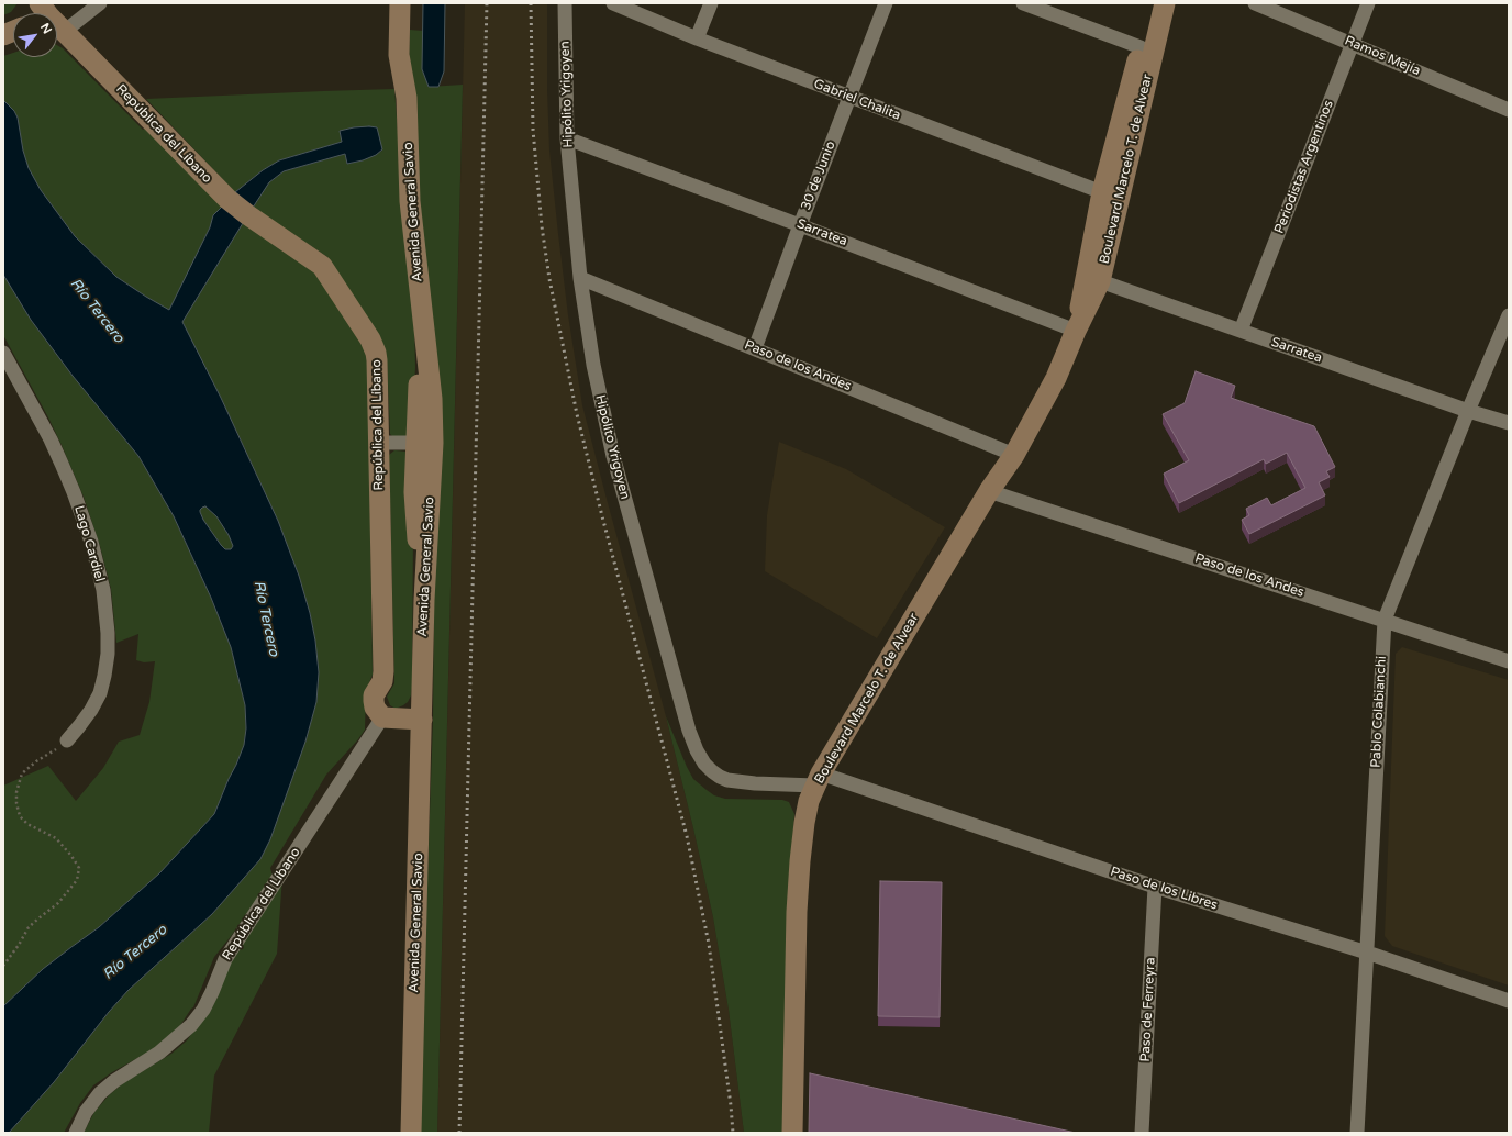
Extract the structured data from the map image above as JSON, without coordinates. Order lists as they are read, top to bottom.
{
  "streets": {
    "main road": ["República del Líbano", "Boulevard Marcelo T. de Alvear", "Avenida General Savio"],
    "street": [
      "Ramos Mejía",
      "Hipólito Yrigoyen",
      "Gabriel Chalita",
      "Periodistas Argentinos",
      "30 de Junio",
      "Sarratea",
      "Paso de los Andes",
      "Lago Cardiel",
      "Pablo Colabianchi",
      "Paso de los Libres",
      "Paso de Ferreyra"
    ]
  },
  "crossings": [
    ["Ramos Mejía", "Periodistas Argentinos"],
    ["Hipólito Yrigoyen", "Boulevard Marcelo T. de Alvear"],
    ["Hipólito Yrigoyen", "Sarratea"],
    ["Hipólito Yrigoyen", "Paso de los Andes"],
    ["Hipólito Yrigoyen", "Paso de los Libres"],
    ["Gabriel Chalita", "Boulevard Marcelo T. de Alvear"],
    ["Gabriel Chalita", "30 de Junio"],
    ["Periodistas Argentinos", "Sarratea"],
    ["Boulevard Marcelo T. de Alvear", "Sarratea"],
    ["Boulevard Marcelo T. de Alvear", "Paso de los Andes"],
    ["Boulevard Marcelo T. de Alvear", "Paso de los Libres"],
    ["30 de Junio", "Sarratea"],
    ["30 de Junio", "Paso de los Andes"],
    ["Sarratea", "Pablo Colabianchi"],
    ["Paso de los Andes", "Pablo Colabianchi"],
    ["Pablo Colabianchi", "Paso de los Libres"],
    ["Paso de los Libres", "Paso de Ferreyra"]
  ],
  "water": ["Río Tercero"],
  "north": "top right"
}
